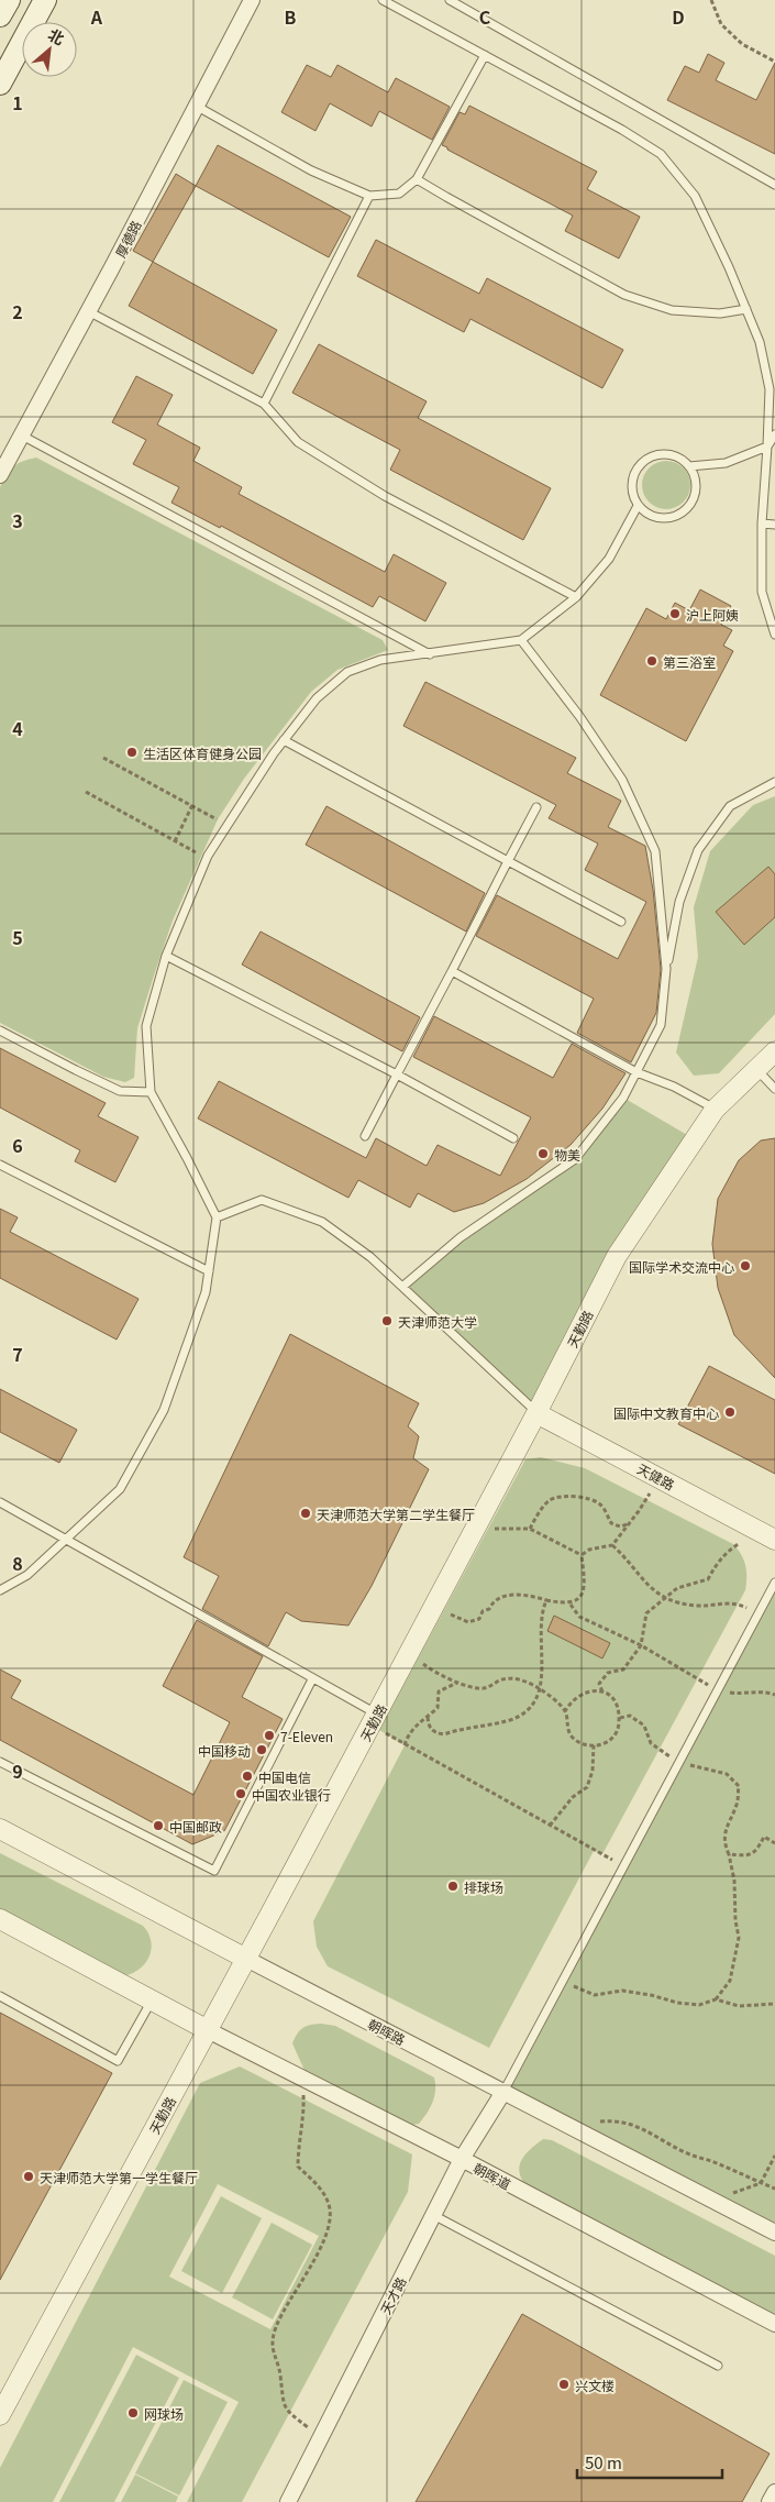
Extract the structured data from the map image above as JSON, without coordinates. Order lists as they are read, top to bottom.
{
  "streets": {
    "street": [
      "厚德路",
      "天勤路",
      "天健路",
      "朝晖路",
      "朝晖道",
      "天才路"
    ]
  },
  "crossings": [
    ["天勤路", "天健路"],
    ["天勤路", "朝晖路"],
    ["天勤路", "朝晖道"],
    ["朝晖路", "天才路"],
    ["朝晖道", "天才路"]
  ],
  "places": [
    "沪上阿姨",
    "第三浴室",
    "生活区体育健身公园",
    "物美",
    "国际学术交流中心",
    "天津师范大学",
    "国际中文教育中心",
    "天津师范大学第二学生餐厅",
    "7-Eleven",
    "中国移动",
    "中国电信",
    "中国农业银行",
    "中国邮政",
    "排球场",
    "天津师范大学第一学生餐厅",
    "兴文楼",
    "网球场"
  ],
  "scale_bar": "50 m",
  "north": "top right",
  "grid": {
    "columns": [
      "A",
      "B",
      "C",
      "D"
    ],
    "rows": [
      "1",
      "2",
      "3",
      "4",
      "5",
      "6",
      "7",
      "8",
      "9"
    ]
  }
}
